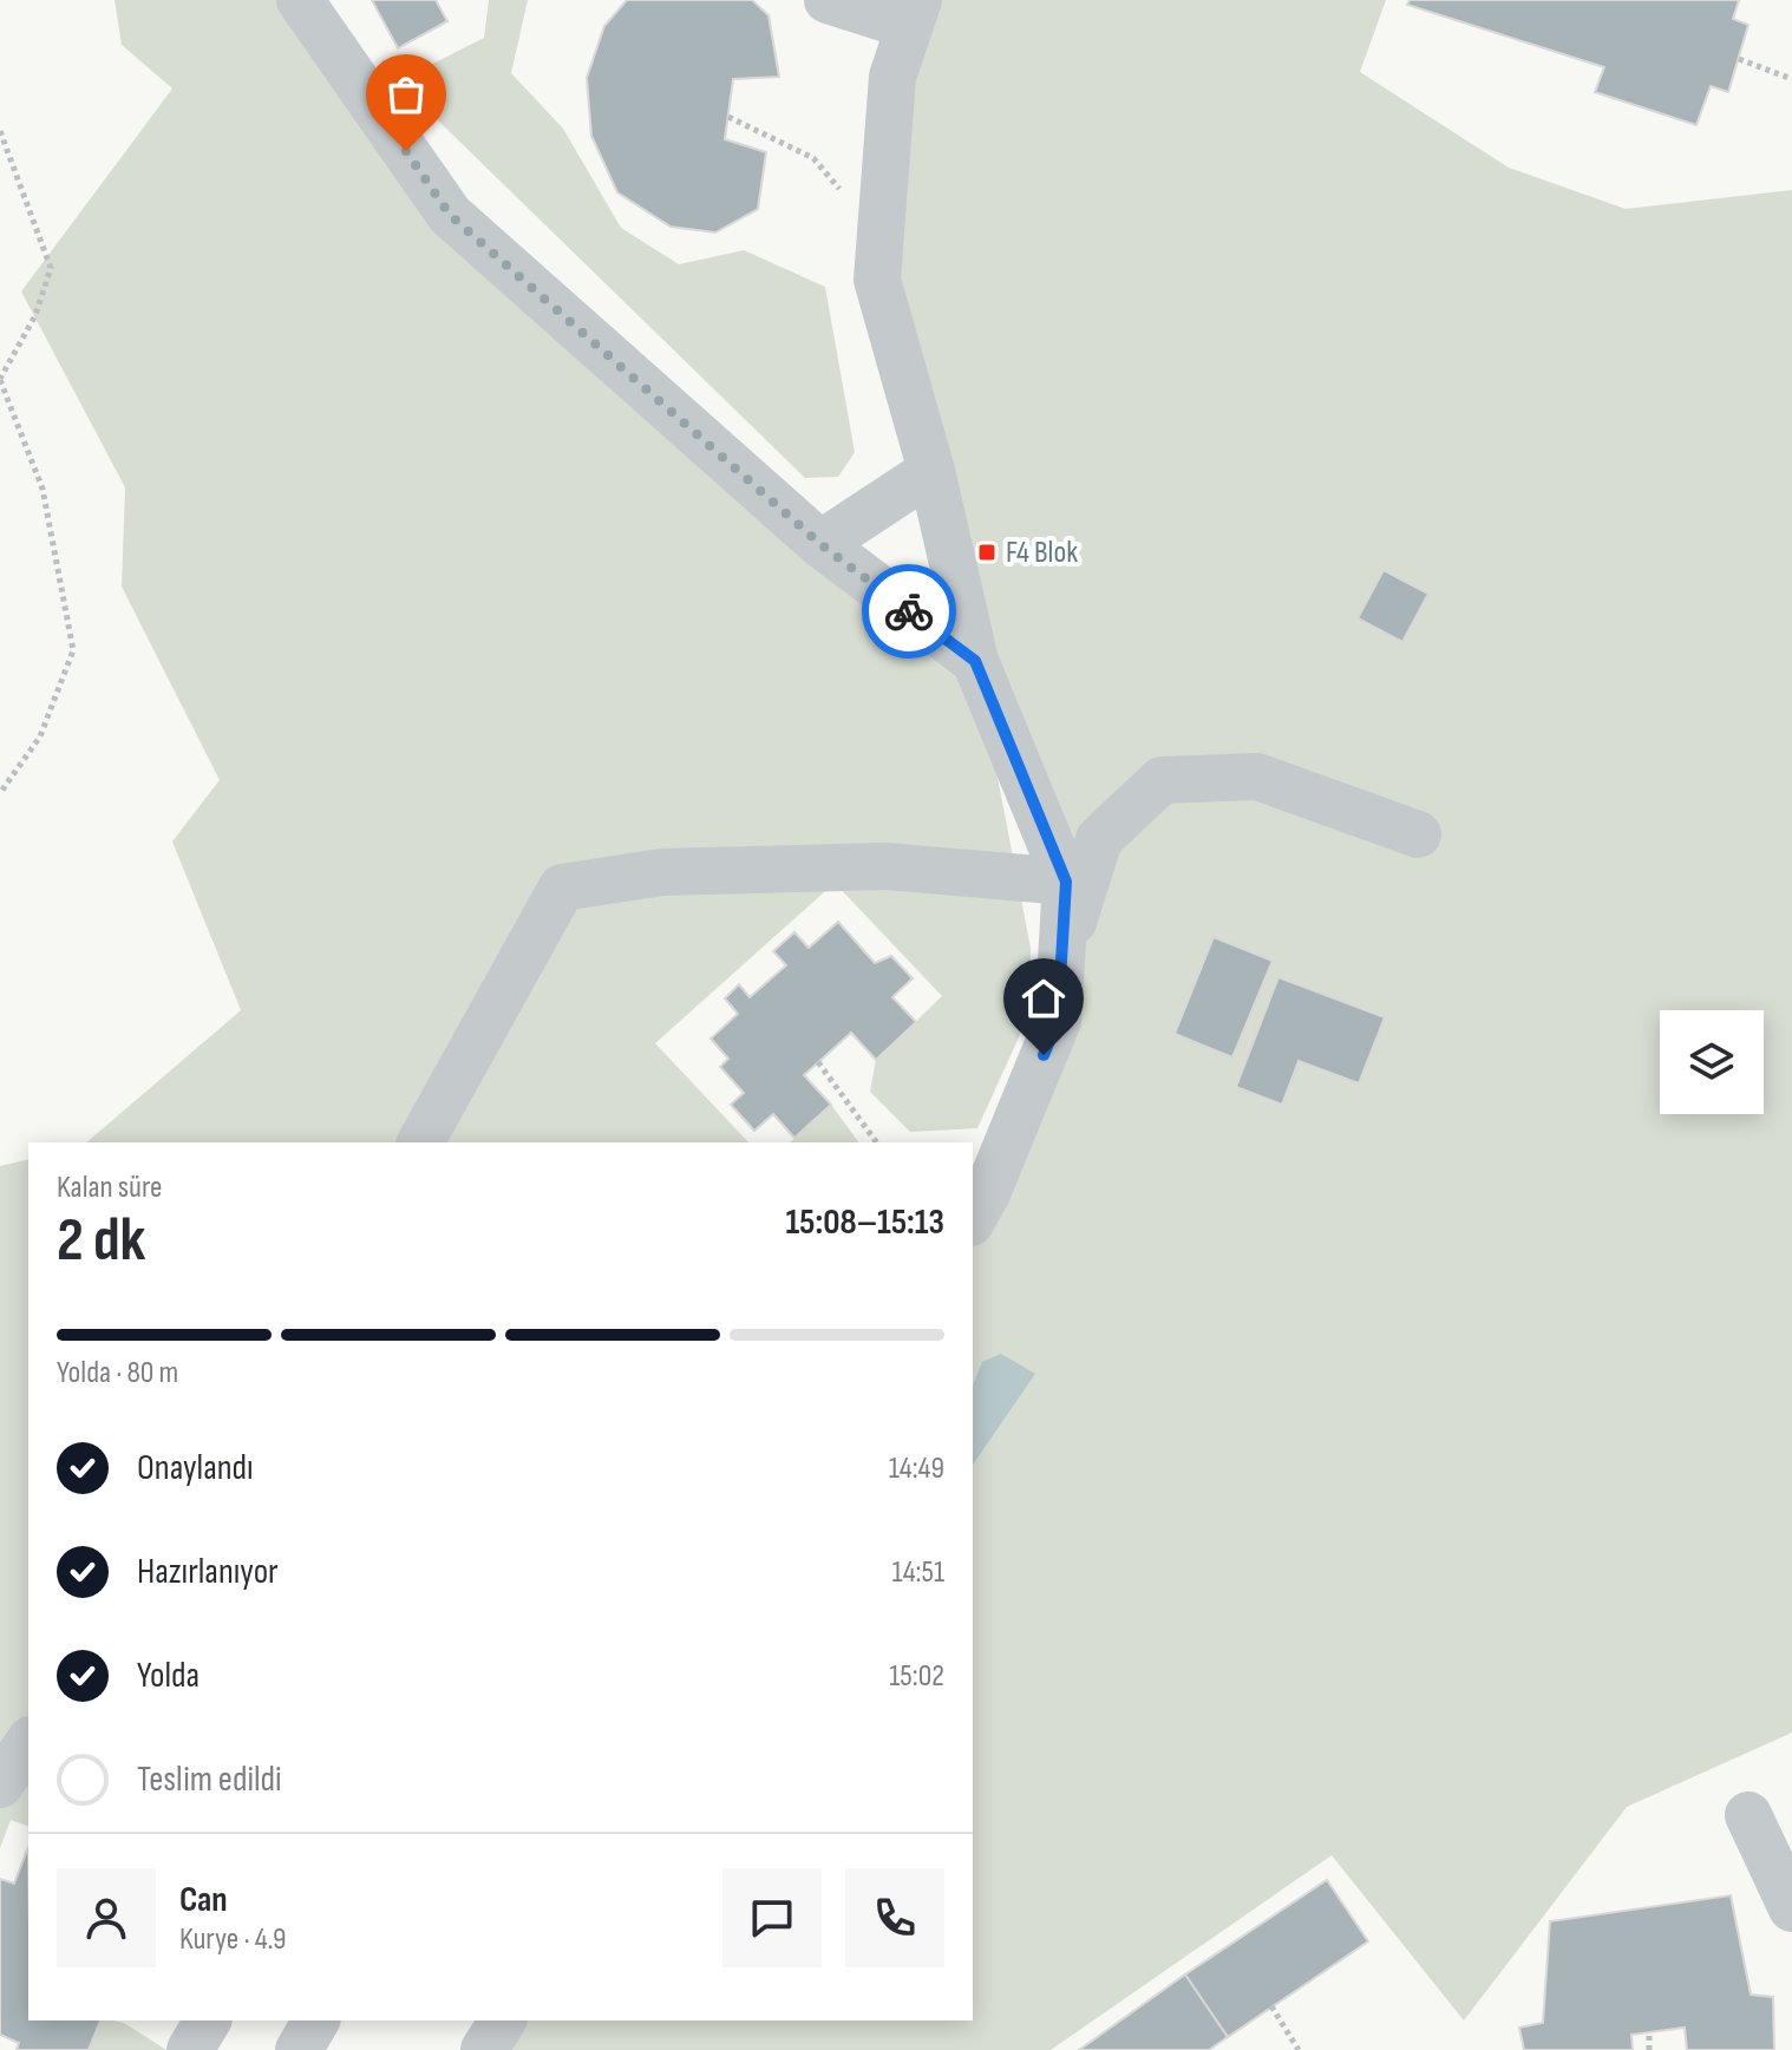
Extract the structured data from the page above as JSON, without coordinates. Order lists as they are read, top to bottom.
{
  "places": {
    "transit": ["F4 Blok"]
  },
  "page": {
    "heading": ["2 dk", "Kalan süre", "15:08–15:13"],
    "panel": ["Can", "Kurye · 4.9"],
    "bar": "Yolda · 80 m",
    "list": [
      ["Onaylandı", "14:49"],
      ["Hazırlanıyor", "14:51"],
      ["Yolda", "15:02"],
      "Teslim edildi"
    ]
  }
}
